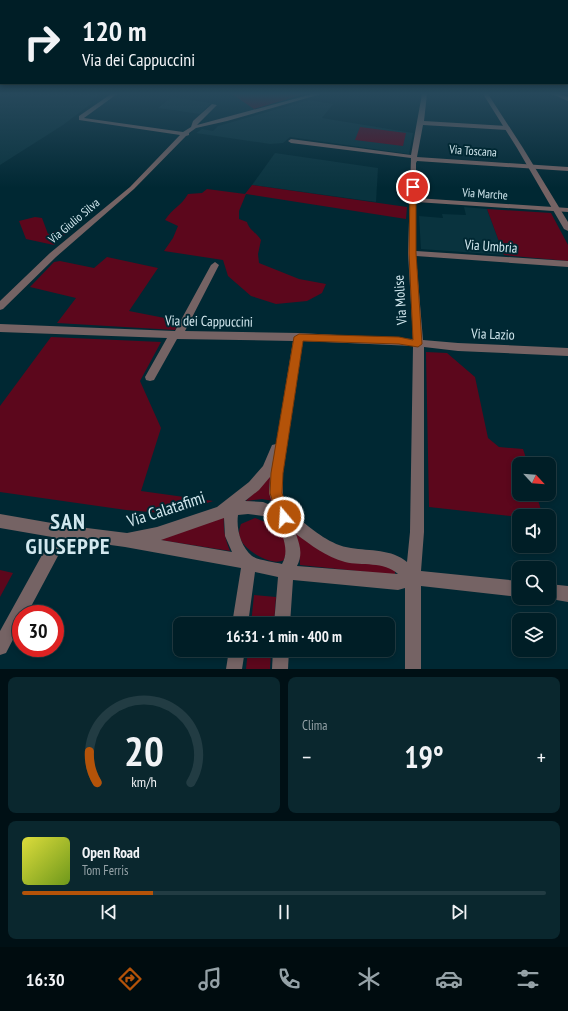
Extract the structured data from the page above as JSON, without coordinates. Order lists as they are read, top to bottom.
{
  "streets": {
    "street": [
      "Via Toscana",
      "Via Marche",
      "Via Giulio Silva",
      "Via Umbria",
      "Via Molise",
      "Via dei Cappuccini",
      "Via Lazio",
      "Via Calatafimi"
    ]
  },
  "crossings": [
    ["Via Toscana", "Via Molise"],
    ["Via Marche", "Via Molise"],
    ["Via Umbria", "Via Molise"],
    ["Via Molise", "Via dei Cappuccini"],
    ["Via Molise", "Via Lazio"],
    ["Via Molise", "Via Calatafimi"],
    ["Via dei Cappuccini", "Via Lazio"]
  ],
  "districts": ["SAN GIUSEPPE"],
  "north": "bottom right",
  "page": {
    "turn": ["120 m", "Via dei Cappuccini"],
    "limit": "30",
    "trip": "16:31 · 1 min · 400 m",
    "tile": "Clima",
    "heat": ["−", "19°", "+"],
    "song": ["Open Road", "Tom Ferris"],
    "tabs": "16:30",
    "gauge": ["20", "km/h"]
  }
}
